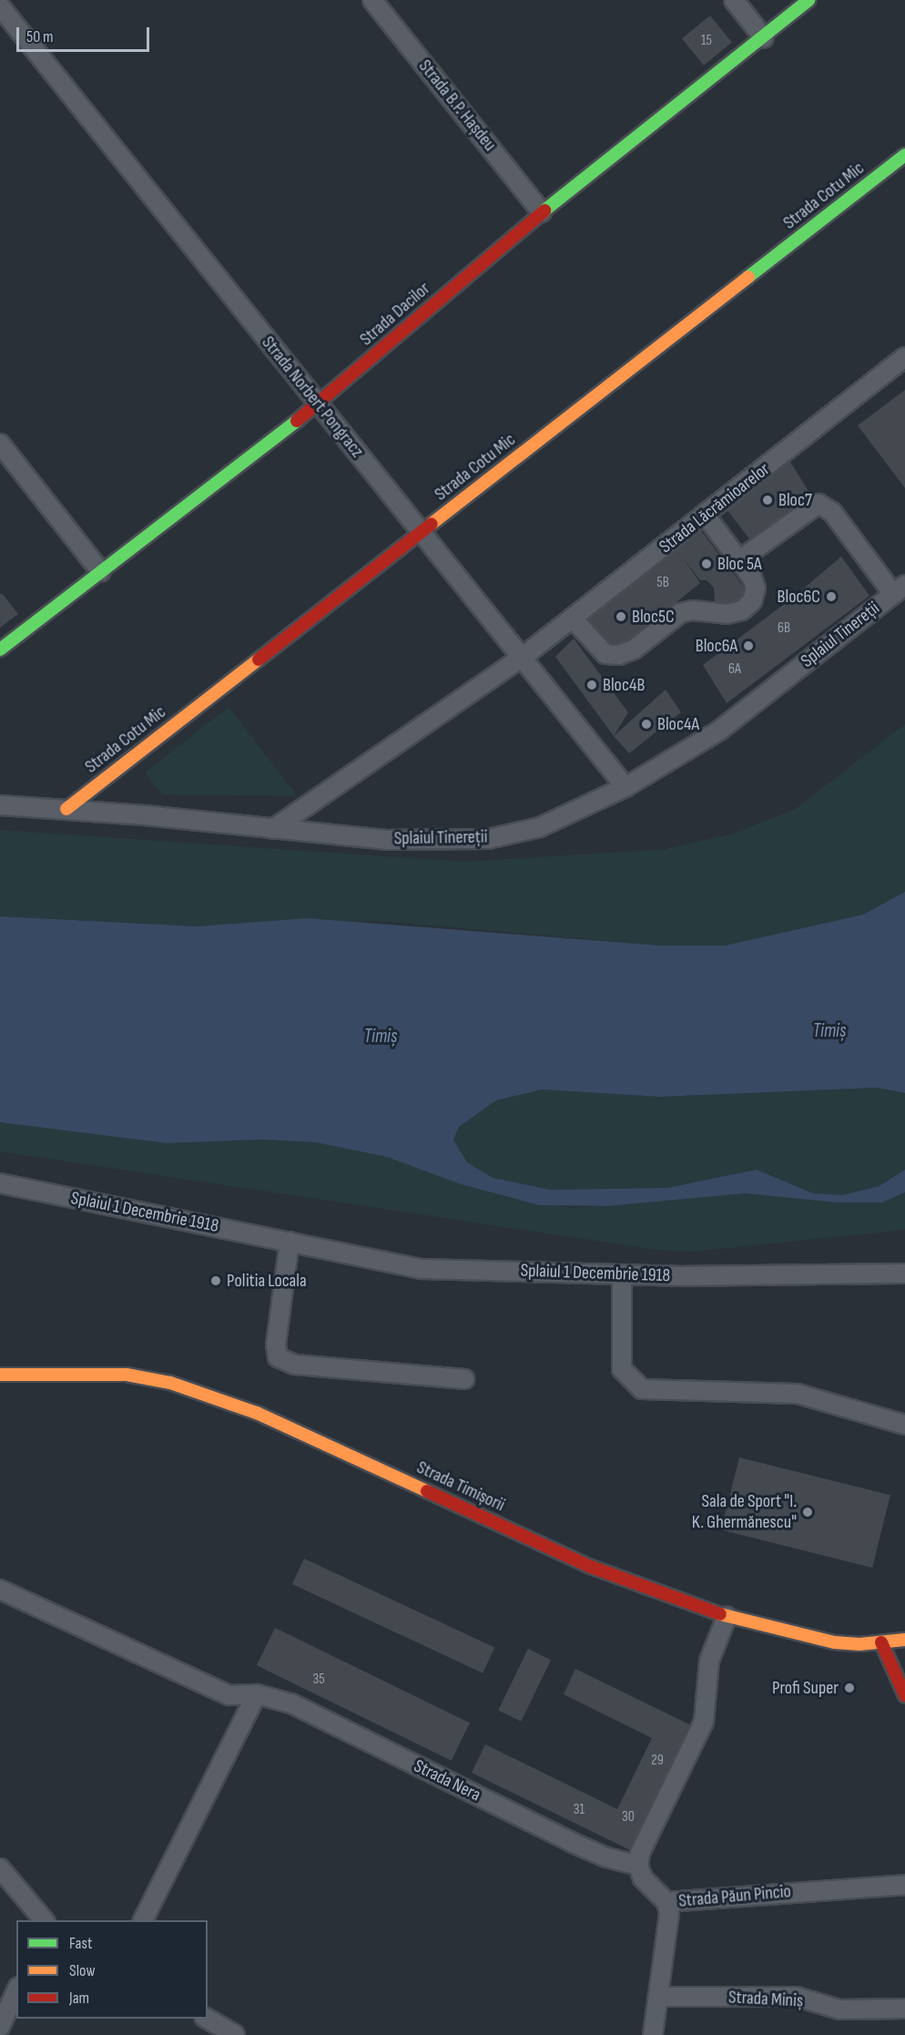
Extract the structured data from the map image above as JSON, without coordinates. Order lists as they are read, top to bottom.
{
  "streets": {
    "street": [
      "Strada B.P. Hașdeu",
      "Strada Cotu Mic",
      "Strada Dacilor",
      "Strada Norbert Pongracz",
      "Strada Lăcrămioarelor",
      "Splaiul Tinereții",
      "Splaiul 1 Decembrie 1918",
      "Strada Timișorii",
      "Strada Nera",
      "Strada Păun Pincio",
      "Strada Miniș"
    ]
  },
  "crossings": [
    ["Strada B.P. Hașdeu", "Strada Dacilor"],
    ["Strada Cotu Mic", "Strada Norbert Pongracz"],
    ["Strada Cotu Mic", "Splaiul Tinereții"],
    ["Strada Dacilor", "Strada Norbert Pongracz"],
    ["Strada Norbert Pongracz", "Strada Lăcrămioarelor"],
    ["Strada Norbert Pongracz", "Splaiul Tinereții"],
    ["Strada Lăcrămioarelor", "Splaiul Tinereții"],
    ["Strada Păun Pincio", "Strada Miniș"]
  ],
  "water": ["Timiș"],
  "places": [
    "Bloc7",
    "Bloc 5A",
    "Bloc6C",
    "Bloc5C",
    "Bloc6A",
    "Bloc4B",
    "Bloc4A",
    "Politia Locala",
    "Sala de Sport \"I. K. Ghermănescu\"",
    "Profi Super"
  ],
  "house_numbers": [
    "15",
    "5B",
    "6B",
    "6A",
    "35",
    "29",
    "31",
    "30"
  ],
  "legend": ["Fast", "Slow", "Jam"],
  "scale_bar": "50 m"
}
